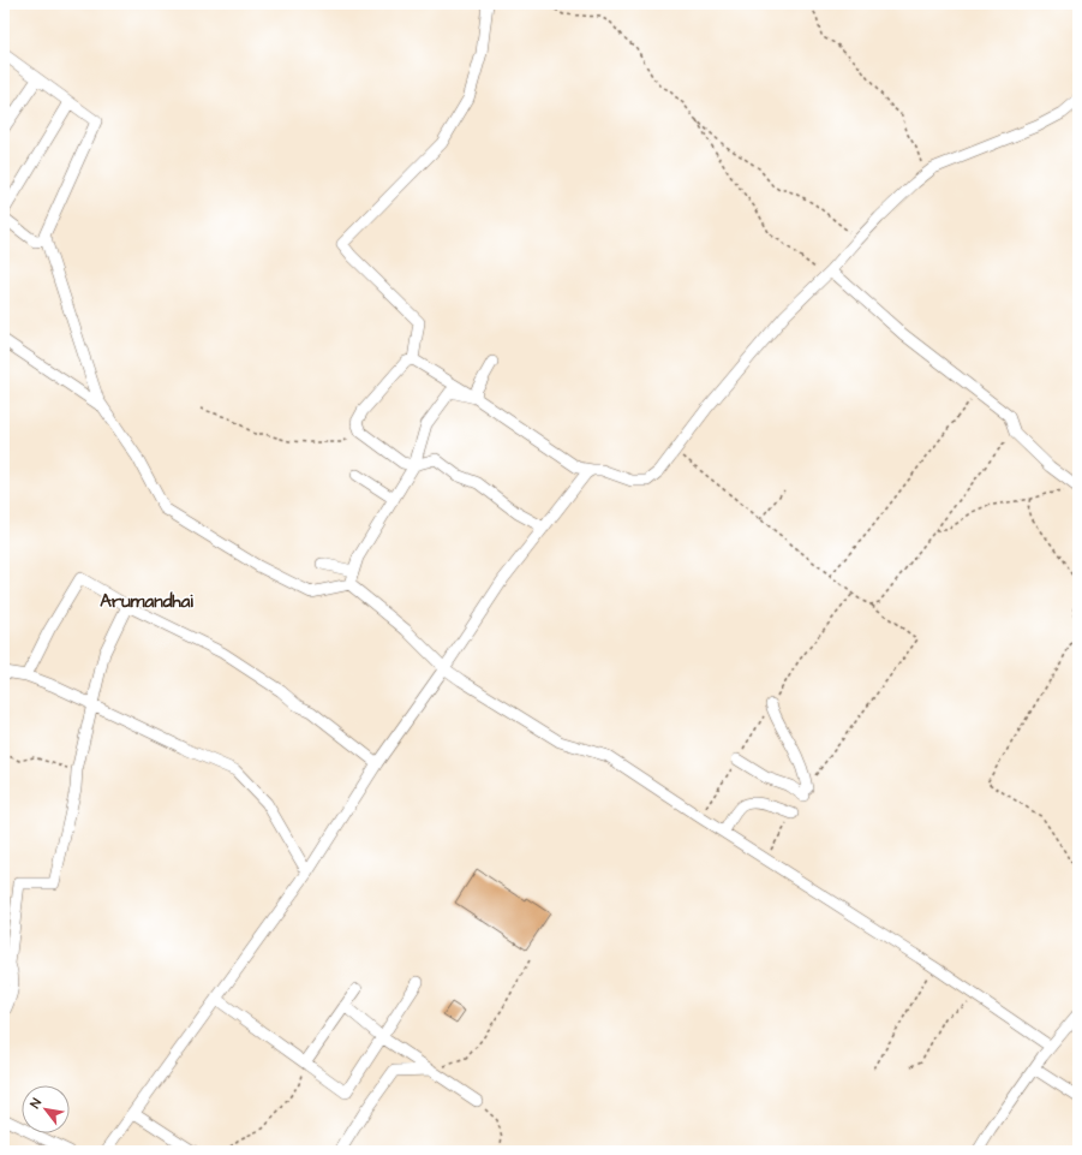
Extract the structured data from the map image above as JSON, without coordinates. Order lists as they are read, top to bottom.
{
  "districts": ["Arumandhai"],
  "north": "top left"
}
